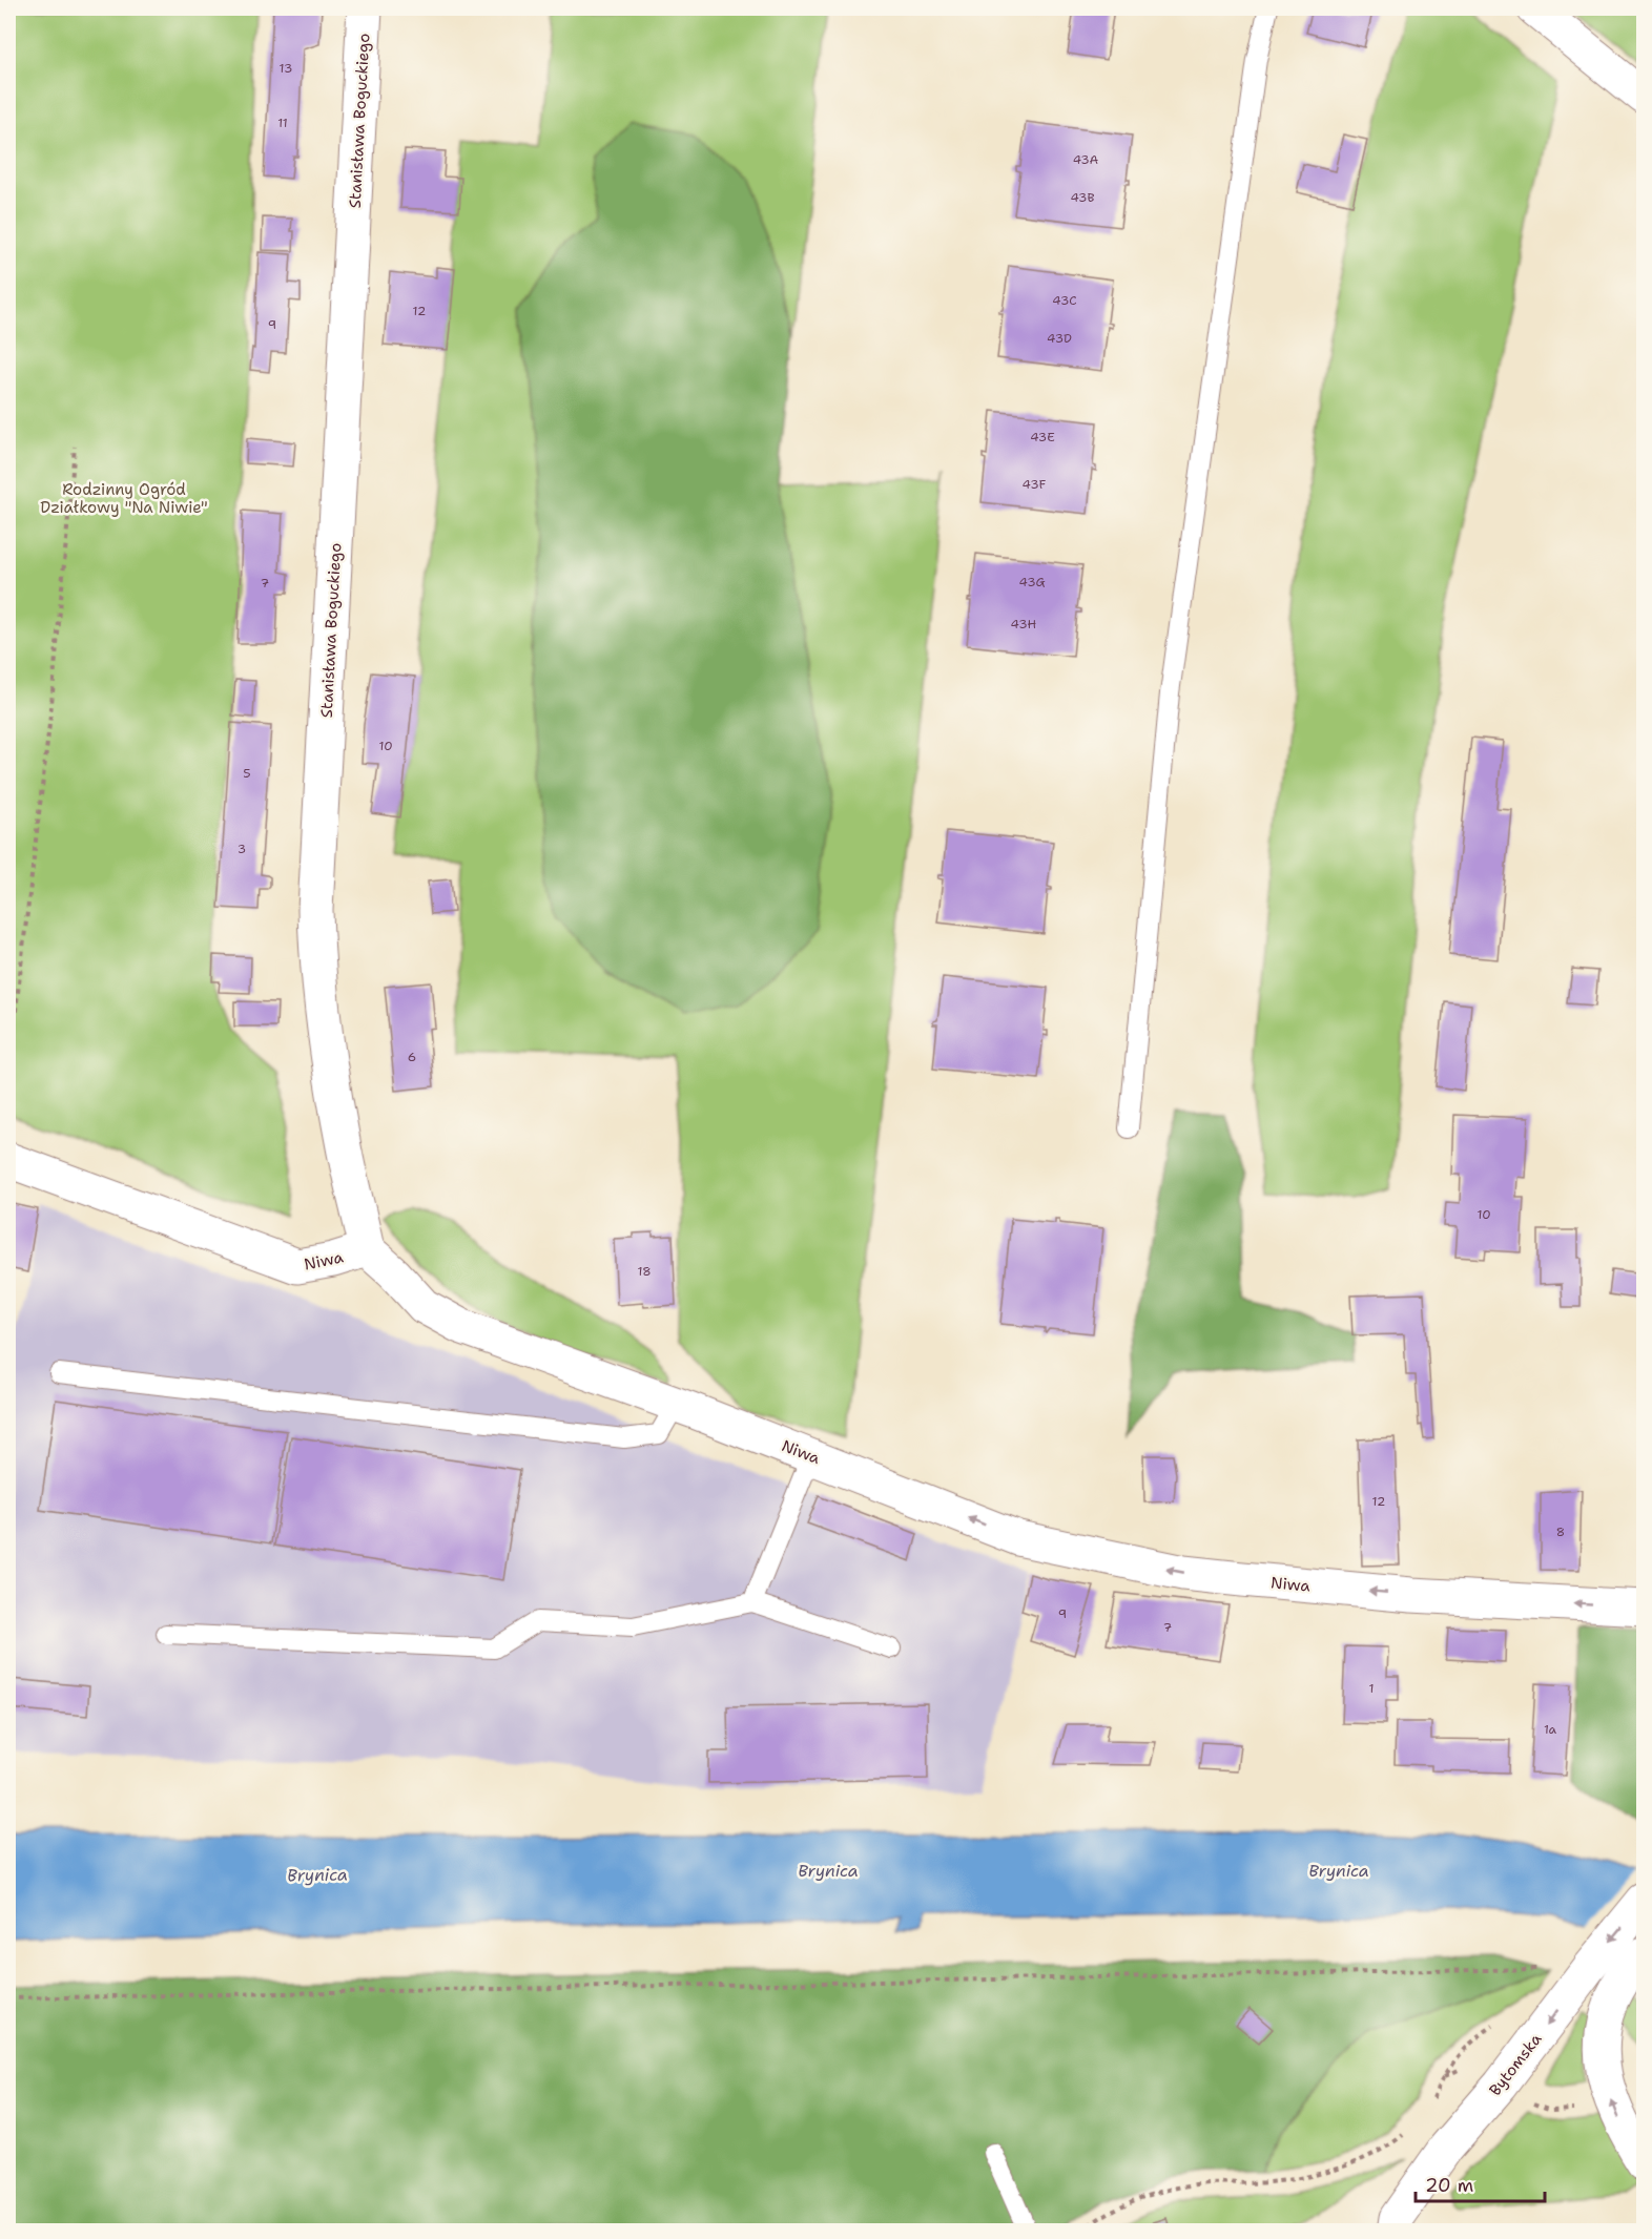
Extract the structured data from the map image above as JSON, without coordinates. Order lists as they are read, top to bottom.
{
  "streets": {
    "street": ["Stanisława Boguckiego", "Niwa", "Bytomska"]
  },
  "crossings": [
    ["Stanisława Boguckiego", "Niwa"]
  ],
  "one_way": ["Niwa", "Bytomska"],
  "water": ["Brynica"],
  "parks": ["Rodzinny Ogród Działkowy \"Na Niwie\""],
  "house_numbers": [
    "13",
    "11",
    "43A",
    "43B",
    "43C",
    "12",
    "9",
    "43D",
    "43E",
    "43F",
    "43G",
    "7",
    "43H",
    "10",
    "5",
    "3",
    "6",
    "10",
    "18",
    "12",
    "8",
    "9",
    "7",
    "1",
    "1a"
  ],
  "scale_bar": "20 m"
}
